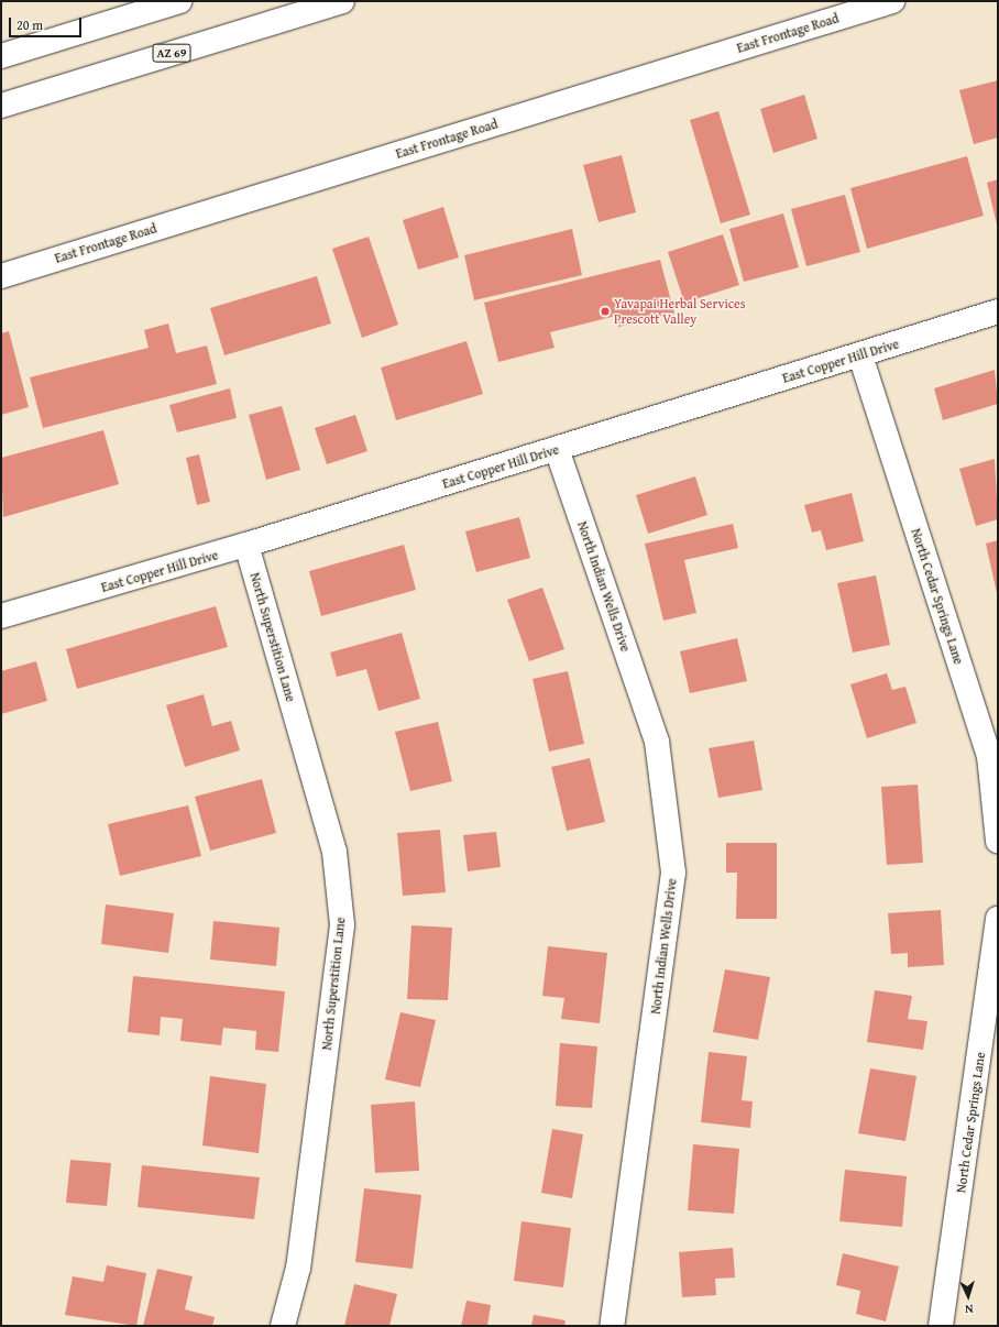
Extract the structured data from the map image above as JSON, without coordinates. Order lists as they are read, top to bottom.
{
  "streets": {
    "street": [
      "East Frontage Road",
      "AZ 69",
      "East Copper Hill Drive",
      "North Indian Wells Drive",
      "North Cedar Springs Lane",
      "North Superstition Lane"
    ]
  },
  "crossings": [
    ["East Copper Hill Drive", "North Indian Wells Drive"],
    ["East Copper Hill Drive", "North Cedar Springs Lane"],
    ["East Copper Hill Drive", "North Superstition Lane"]
  ],
  "places": ["Yavapai Herbal Services Prescott Valley"],
  "scale_bar": "20 m",
  "north": "bottom"
}
